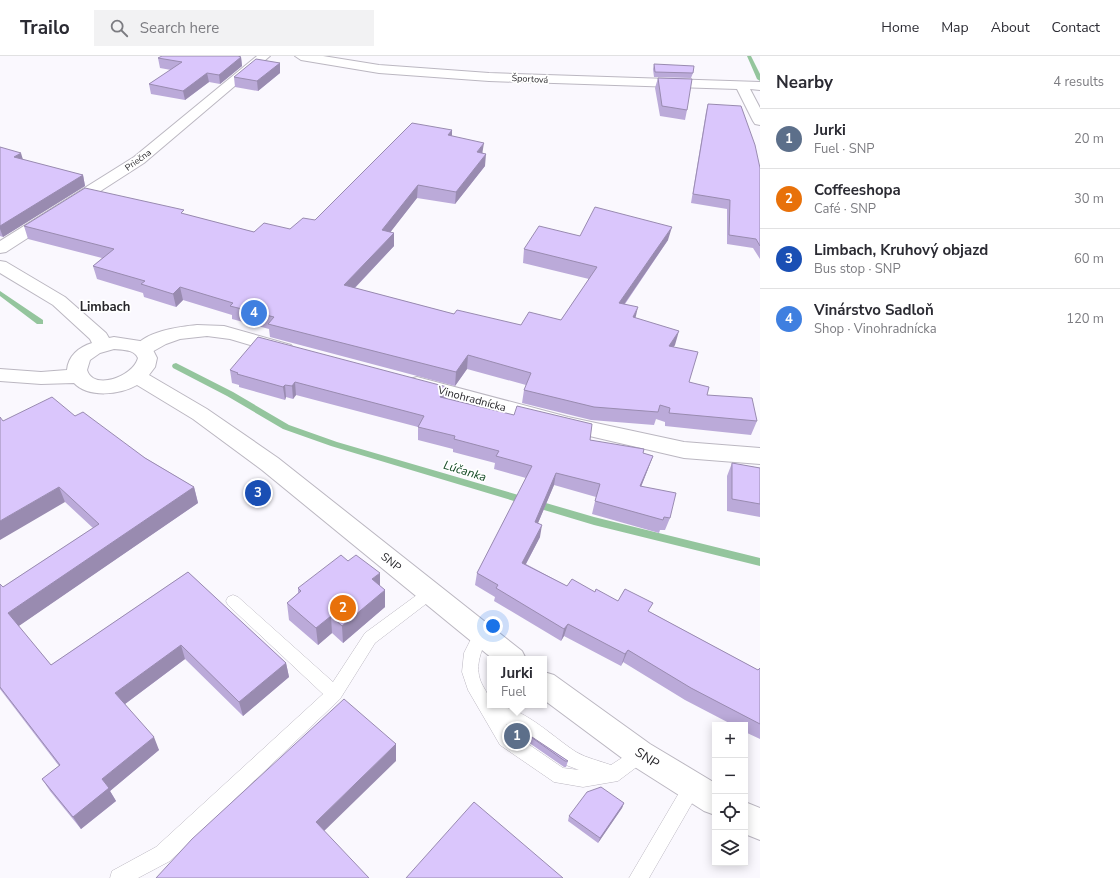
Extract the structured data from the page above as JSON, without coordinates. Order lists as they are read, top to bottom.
{
  "streets": {
    "street": [
      "Športová",
      "Priečna",
      "Vinohradnícka",
      "SNP"
    ]
  },
  "districts": ["Limbach"],
  "water": ["Lúčanka"],
  "page": {
    "header": "Trailo",
    "search": "Search here",
    "nav": [
      "Home",
      "Map",
      "About",
      "Contact"
    ],
    "heading": ["Nearby", "4 results"],
    "list": [
      {
        "mark": "1",
        "name": "Jurki",
        "note": "Fuel · SNP",
        "value": "20 m"
      },
      {
        "mark": "2",
        "name": "Coffeeshopa",
        "note": "Café · SNP",
        "value": "30 m"
      },
      {
        "mark": "3",
        "name": "Limbach, Kruhový objazd",
        "note": "Bus stop · SNP",
        "value": "60 m"
      },
      {
        "mark": "4",
        "name": "Vinárstvo Sadloň",
        "note": "Shop · Vinohradnícka",
        "value": "120 m"
      }
    ],
    "pins": [
      "4",
      "3",
      "2",
      "1"
    ],
    "popup": ["Jurki", "Fuel"],
    "map_buttons": ["+", "−"]
  }
}
